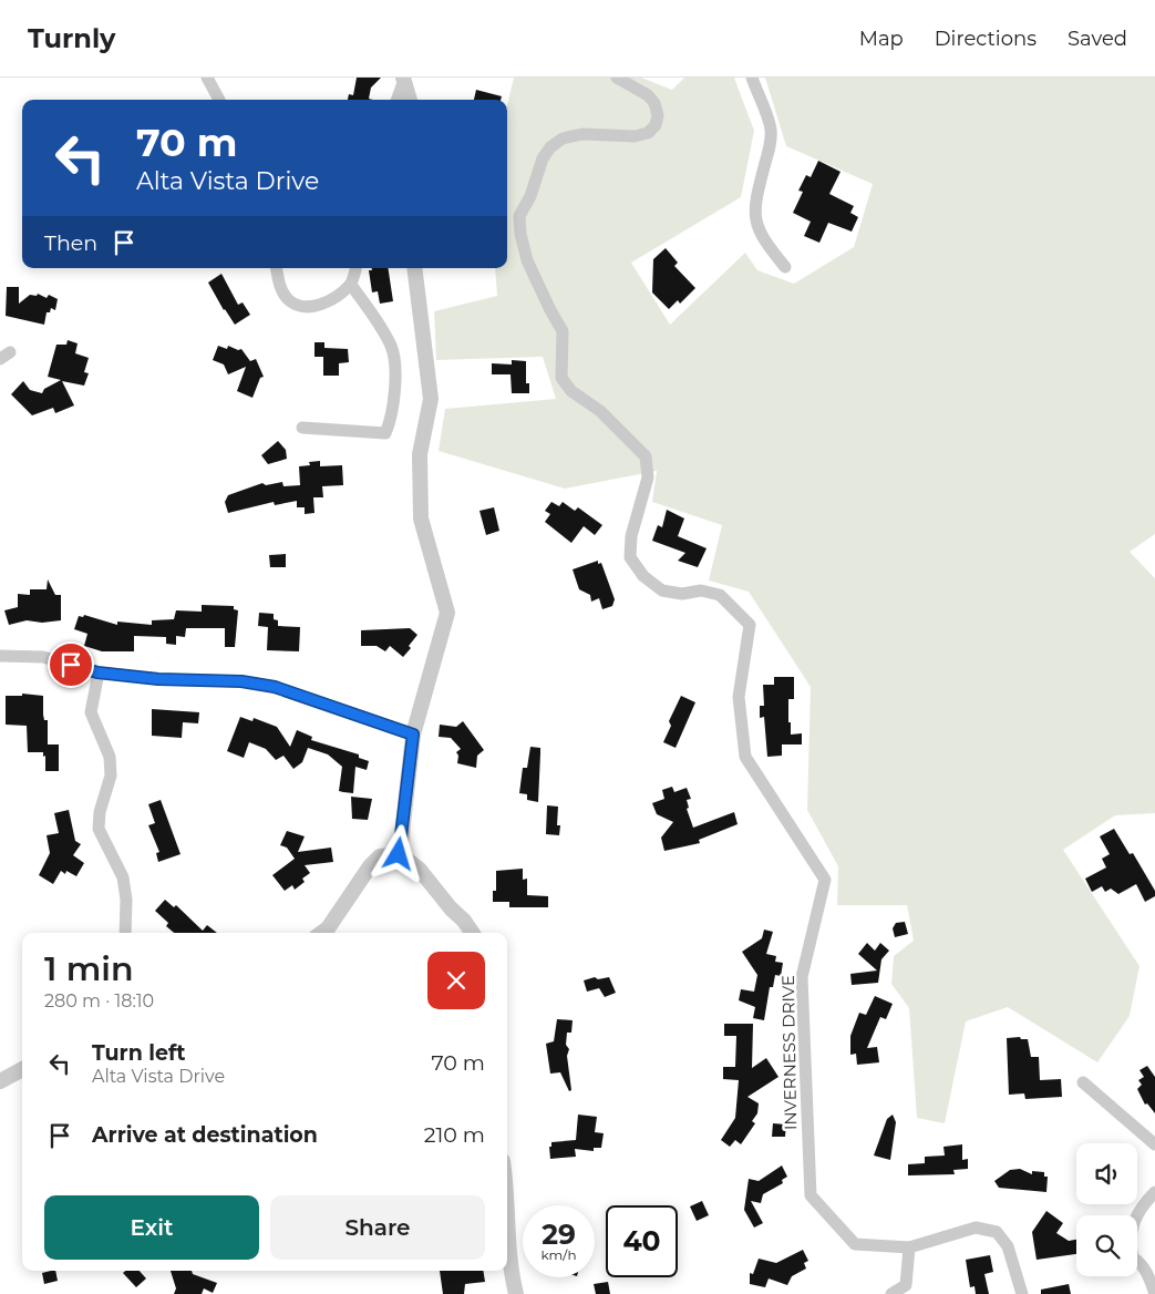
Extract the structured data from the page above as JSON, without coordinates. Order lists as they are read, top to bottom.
{
  "streets": {
    "street": ["INVERNESS DRIVE"]
  },
  "page": {
    "header": "Turnly",
    "nav": ["Map", "Directions", "Saved"],
    "turn": ["70 m", "Alta Vista Drive"],
    "then": "Then",
    "heading": ["1 min", "280 m · 18:10"],
    "list": [
      {
        "name": "Turn left",
        "note": "Alta Vista Drive",
        "value": "70 m"
      },
      {
        "name": "Arrive at destination",
        "value": "210 m"
      }
    ],
    "buttons": ["Exit", "Share"],
    "speed": "29 km/h",
    "limit": "40"
  }
}
